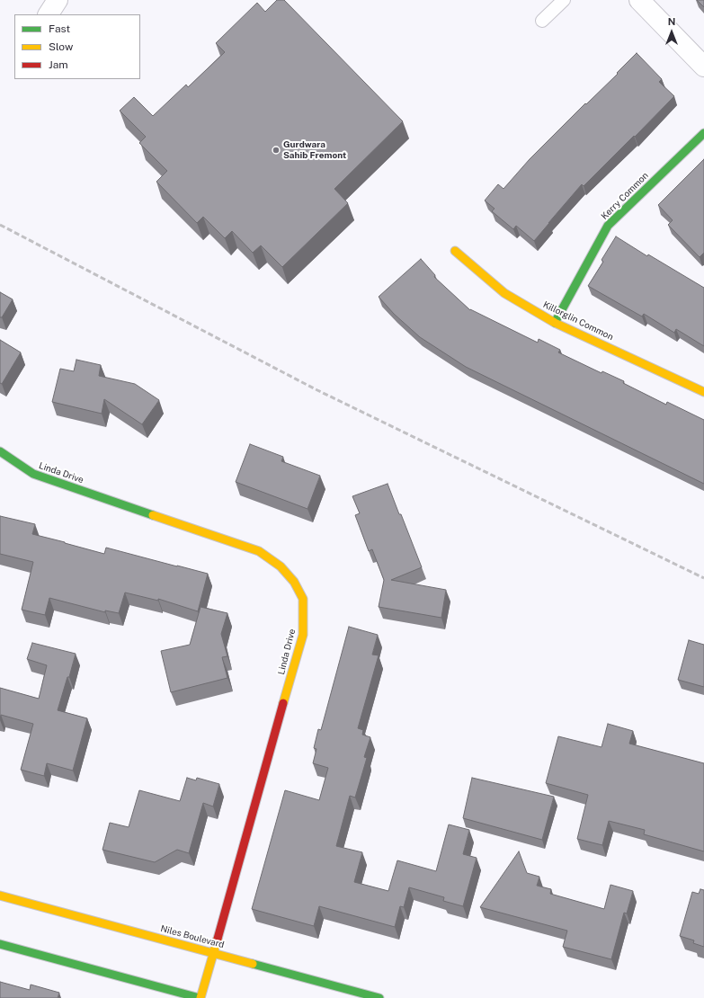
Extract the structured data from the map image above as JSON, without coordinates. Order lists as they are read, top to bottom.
{
  "streets": {
    "street": [
      "Kerry Common",
      "Killorglin Common",
      "Linda Drive",
      "Niles Boulevard"
    ]
  },
  "crossings": [
    ["Kerry Common", "Killorglin Common"],
    ["Linda Drive", "Niles Boulevard"]
  ],
  "places": ["Gurdwara Sahib Fremont"],
  "legend": ["Fast", "Slow", "Jam"],
  "north": "top"
}
